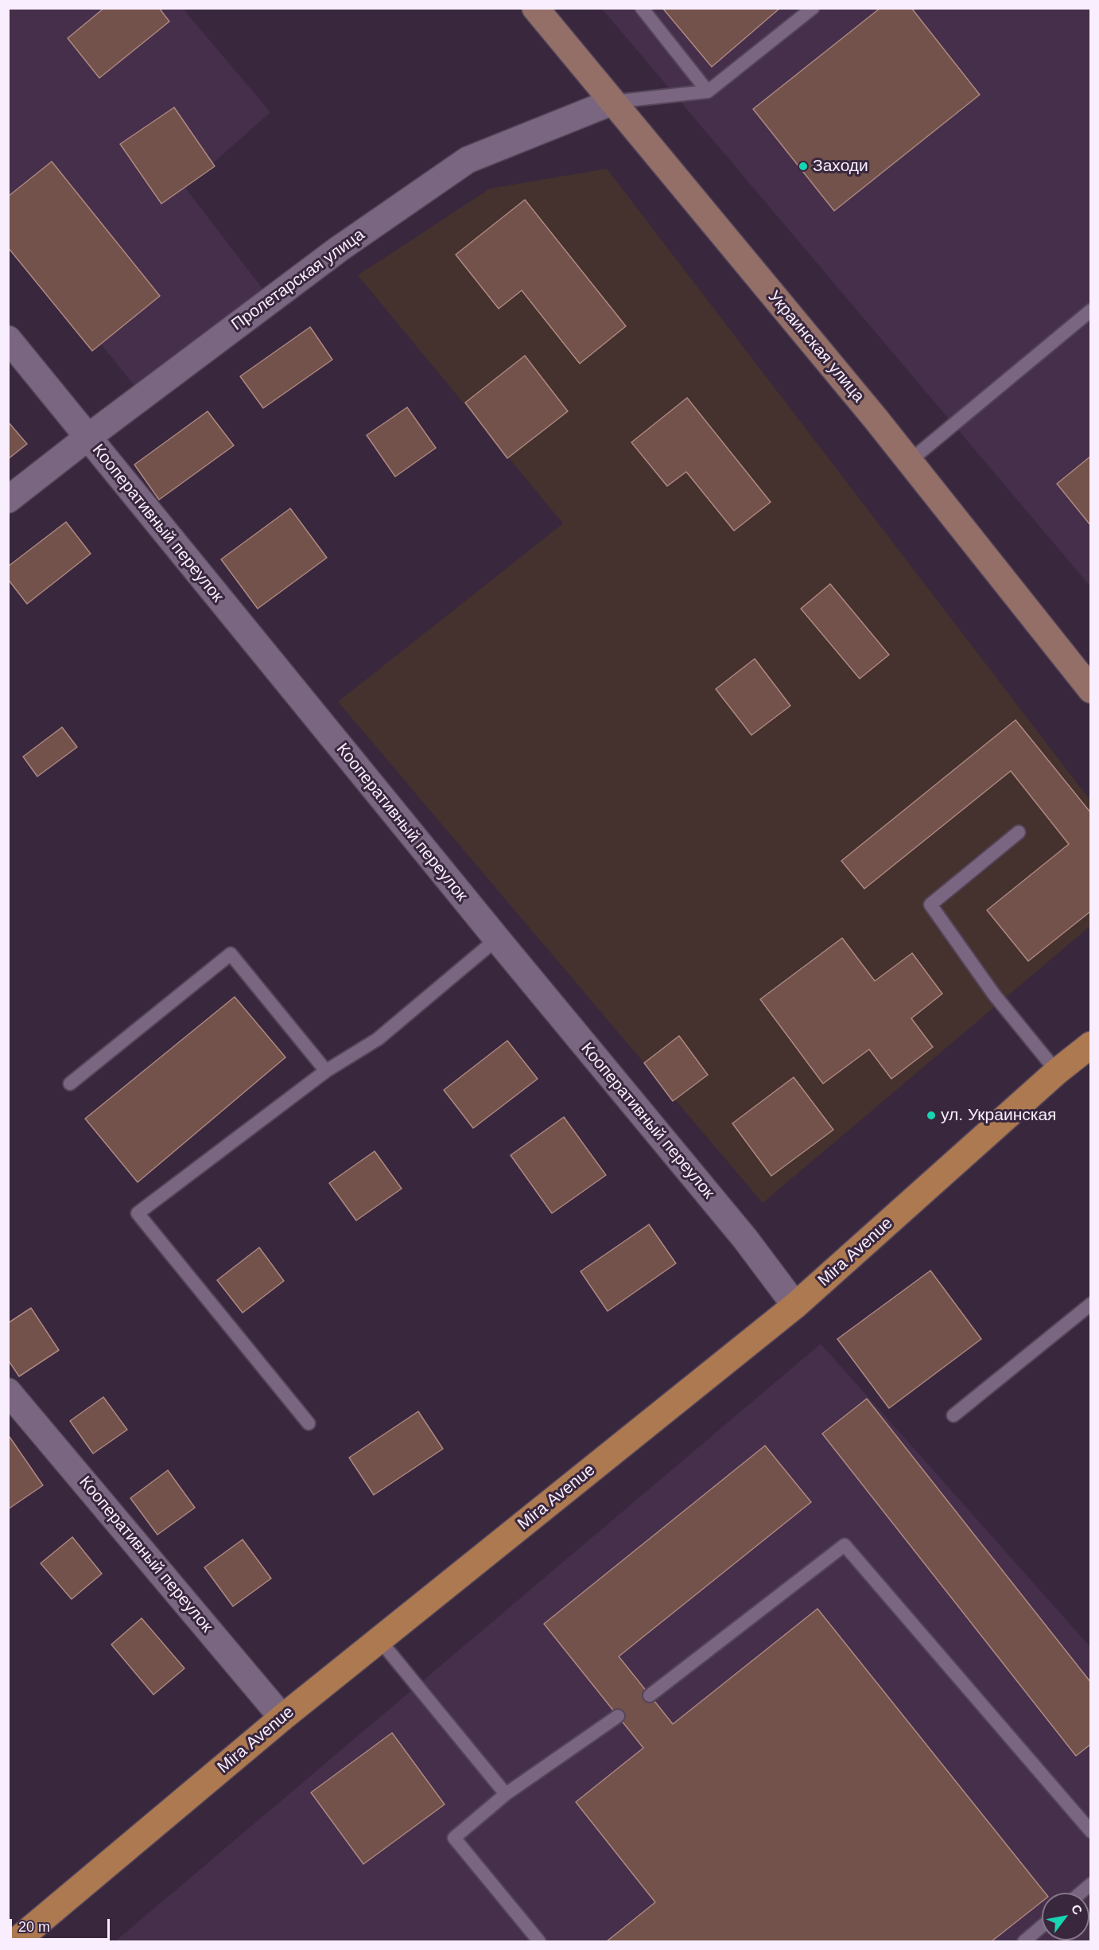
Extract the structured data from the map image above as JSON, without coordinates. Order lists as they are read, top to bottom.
{
  "streets": {
    "main road": ["Украинская улица", "Mira Avenue"],
    "street": ["Пролетарская улица", "Кооперативный переулок"]
  },
  "crossings": [
    ["Пролетарская улица", "Украинская улица"],
    ["Пролетарская улица", "Кооперативный переулок"],
    ["Кооперативный переулок", "Mira Avenue"]
  ],
  "places": ["Заходи", "ул. Украинская"],
  "scale_bar": "20 m",
  "north": "top right"
}
